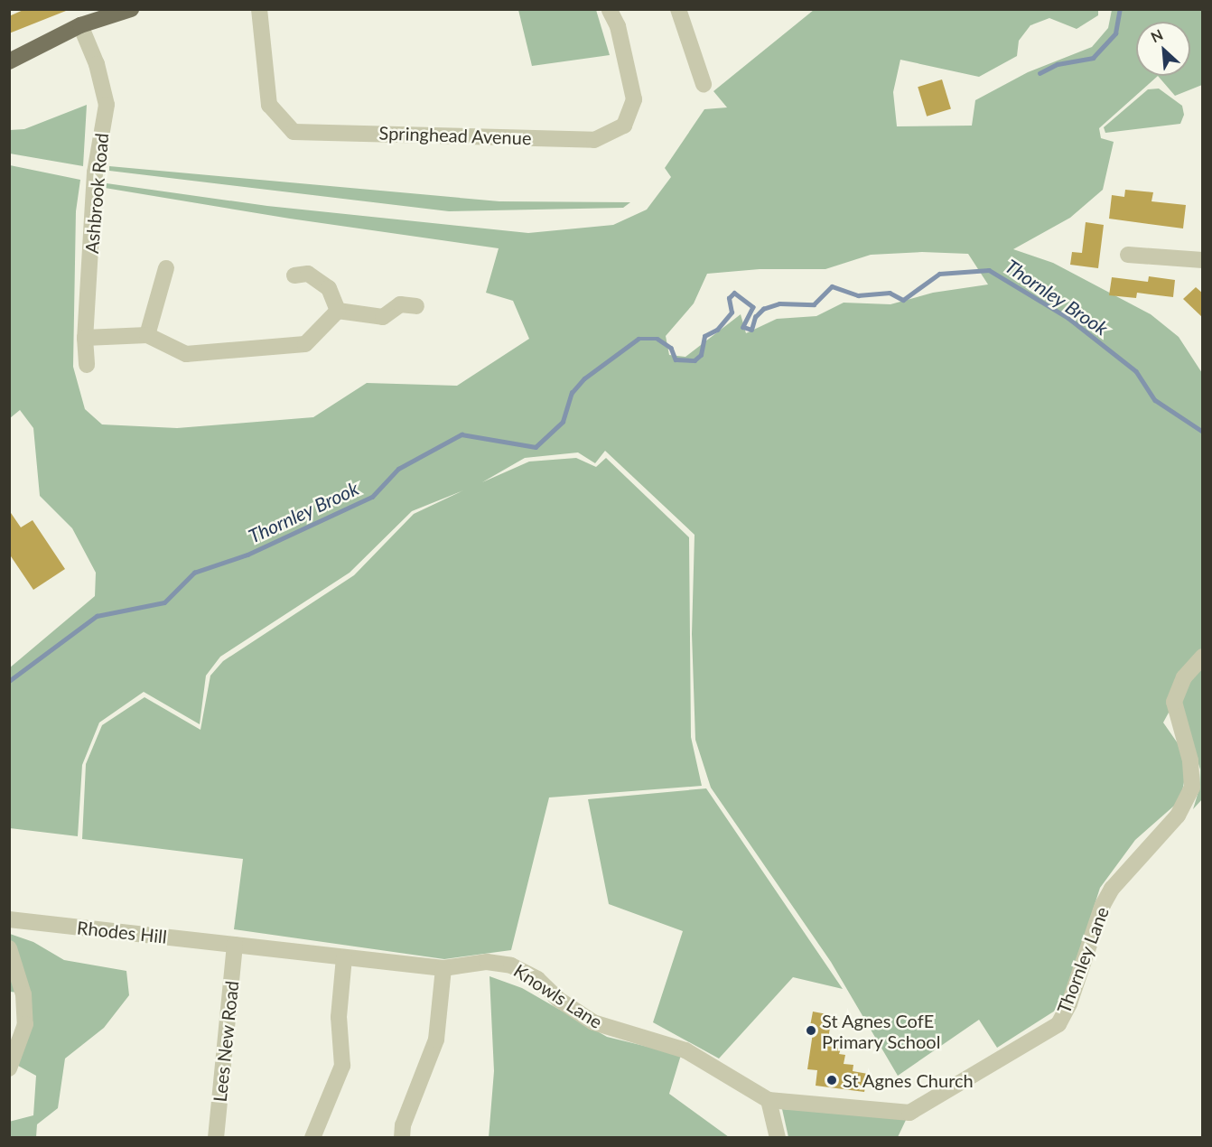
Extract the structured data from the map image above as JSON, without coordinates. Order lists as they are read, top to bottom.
{
  "streets": {
    "street": [
      "Springhead Avenue",
      "Ashbrook Road",
      "Rhodes Hill",
      "Thornley Lane",
      "Knowls Lane",
      "Lees New Road"
    ]
  },
  "crossings": [
    ["Rhodes Hill", "Knowls Lane"],
    ["Rhodes Hill", "Lees New Road"],
    ["Thornley Lane", "Knowls Lane"],
    ["Knowls Lane", "Lees New Road"]
  ],
  "water": ["Thornley Brook"],
  "places": ["St Agnes CofE Primary School", "St Agnes Church"],
  "north": "top left"
}
